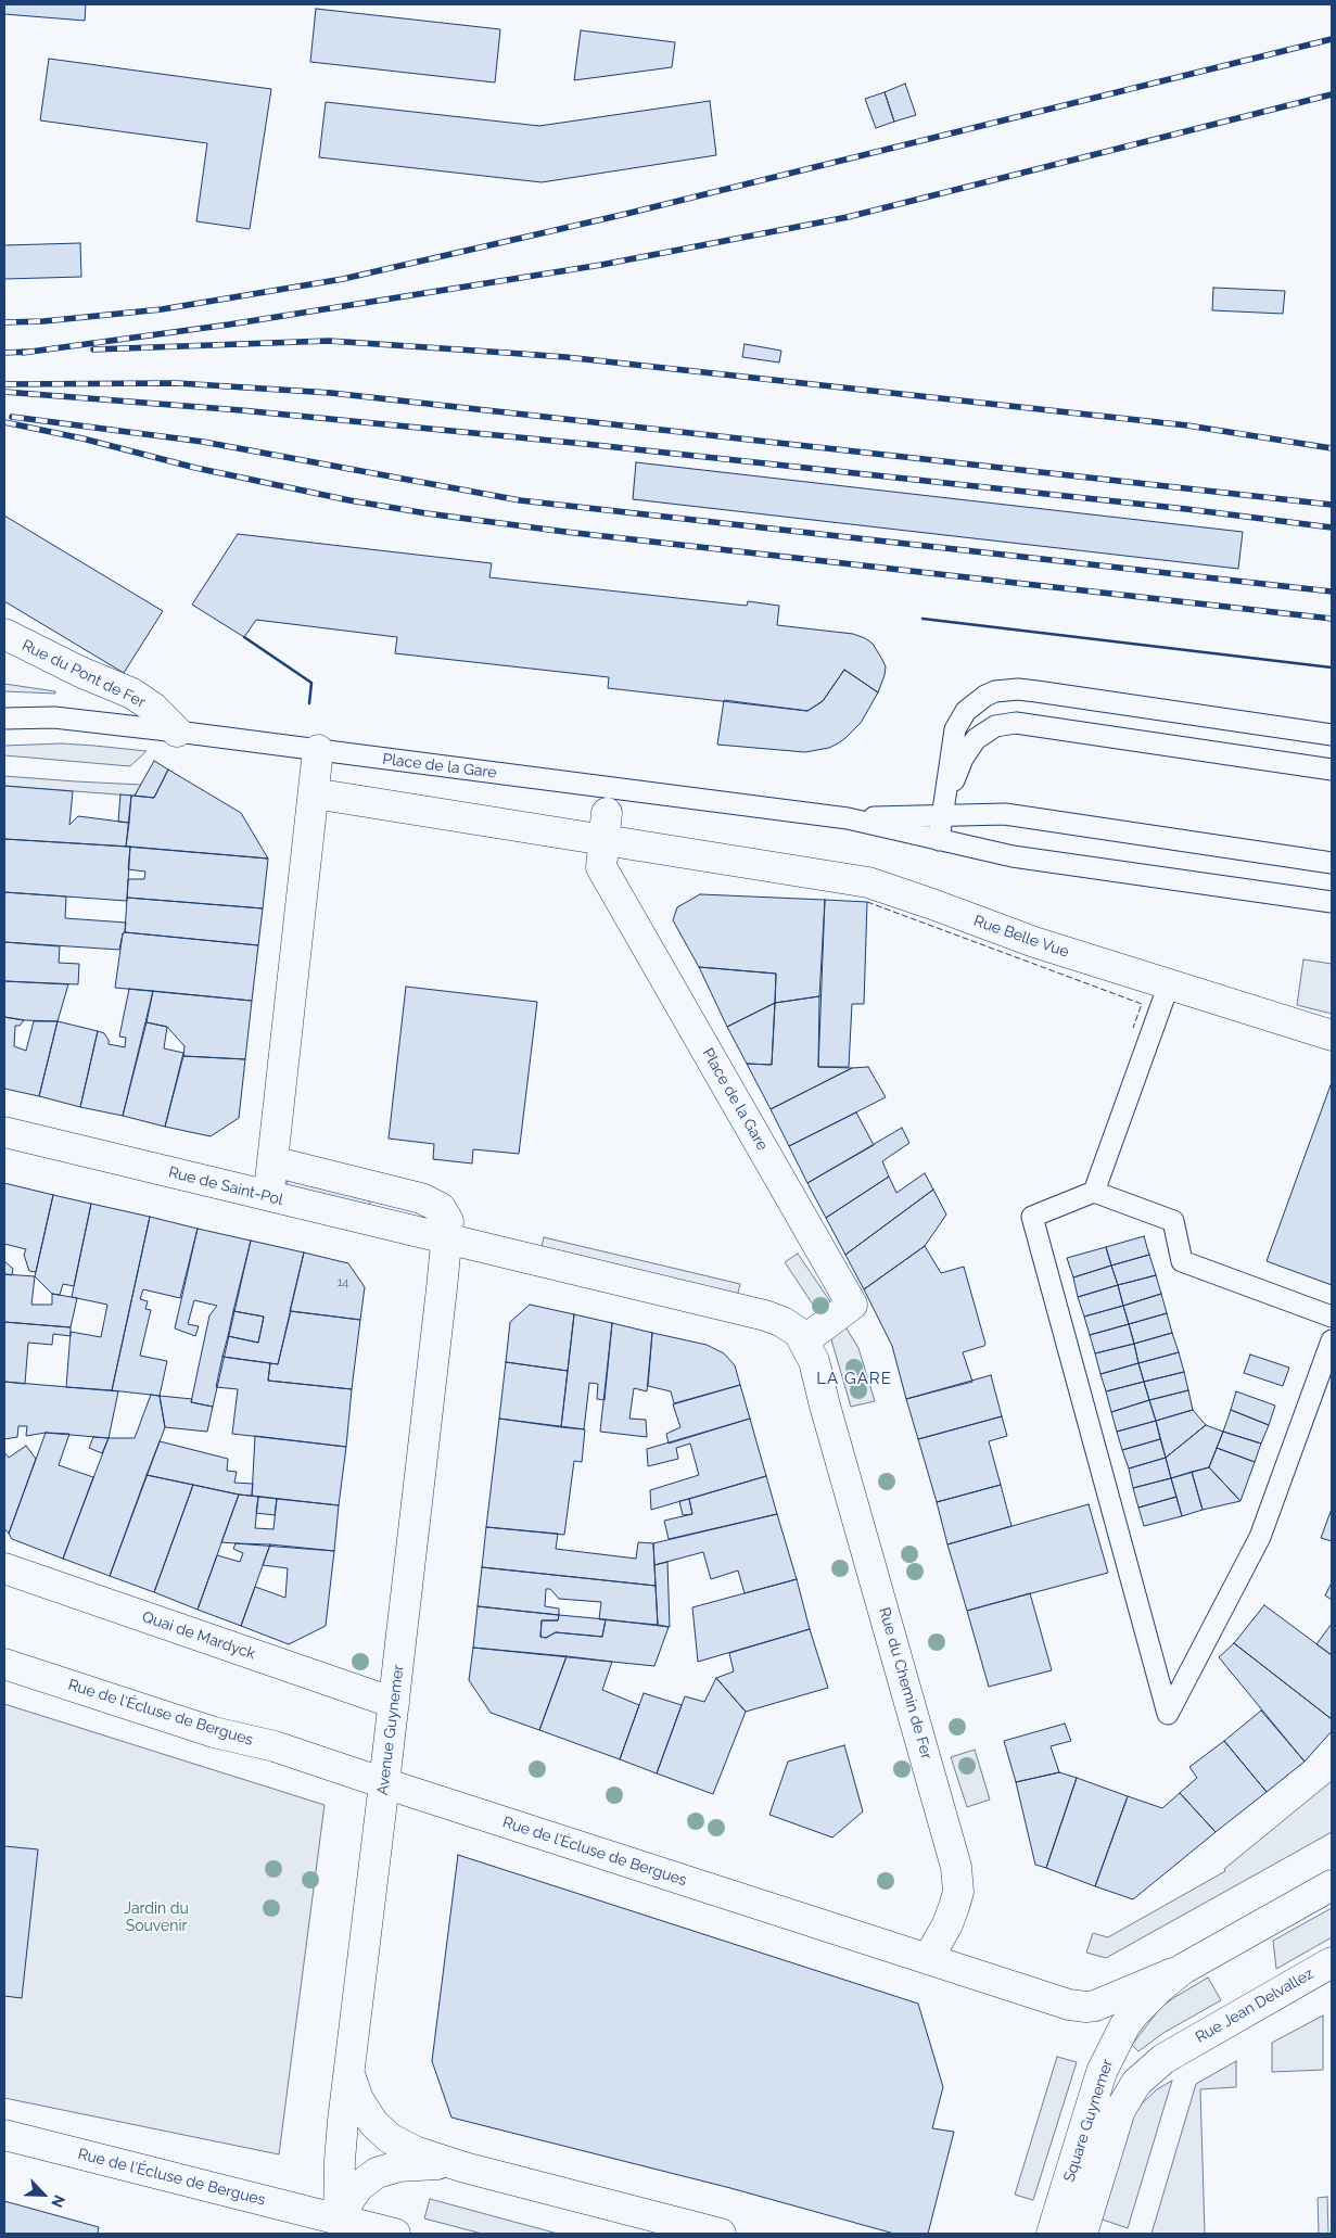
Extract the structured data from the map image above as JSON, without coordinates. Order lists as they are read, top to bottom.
{
  "streets": {
    "street": [
      "Rue du Pont de Fer",
      "Place de la Gare",
      "Rue Belle Vue",
      "Rue de Saint-Pol",
      "Quai de Mardyck",
      "Rue du Chemin de Fer",
      "Rue de l'Écluse de Bergues",
      "Avenue Guynemer",
      "Rue Jean Delvallez",
      "Square Guynemer"
    ]
  },
  "crossings": [
    ["Rue du Pont de Fer", "Place de la Gare"],
    ["Place de la Gare", "Rue Belle Vue"],
    ["Place de la Gare", "Rue du Chemin de Fer"],
    ["Rue de Saint-Pol", "Avenue Guynemer"],
    ["Quai de Mardyck", "Avenue Guynemer"],
    ["Rue du Chemin de Fer", "Rue de l'Écluse de Bergues"],
    ["Rue de l'Écluse de Bergues", "Avenue Guynemer"],
    ["Rue de l'Écluse de Bergues", "Square Guynemer"],
    ["Rue Jean Delvallez", "Square Guynemer"]
  ],
  "districts": ["LA GARE"],
  "parks": ["Jardin du Souvenir"],
  "house_numbers": ["14"],
  "north": "bottom right"
}
